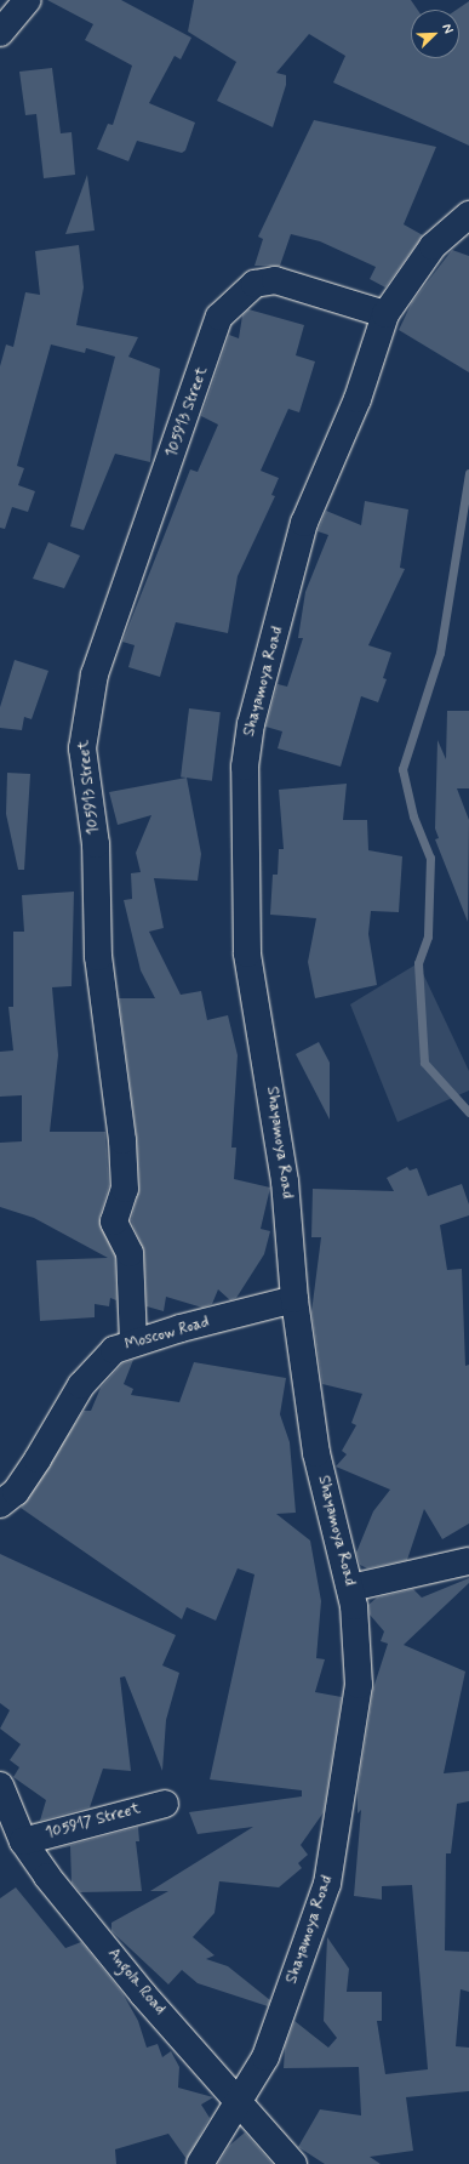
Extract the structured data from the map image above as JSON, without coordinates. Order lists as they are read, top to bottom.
{
  "streets": {
    "street": [
      "105913 Street",
      "Shayamoya Road",
      "Moscow Road",
      "105917 Street",
      "Angola Road"
    ]
  },
  "crossings": [
    ["105913 Street", "Shayamoya Road"],
    ["105913 Street", "Moscow Road"],
    ["Shayamoya Road", "Moscow Road"],
    ["Shayamoya Road", "Angola Road"],
    ["105917 Street", "Angola Road"]
  ],
  "north": "top right"
}
